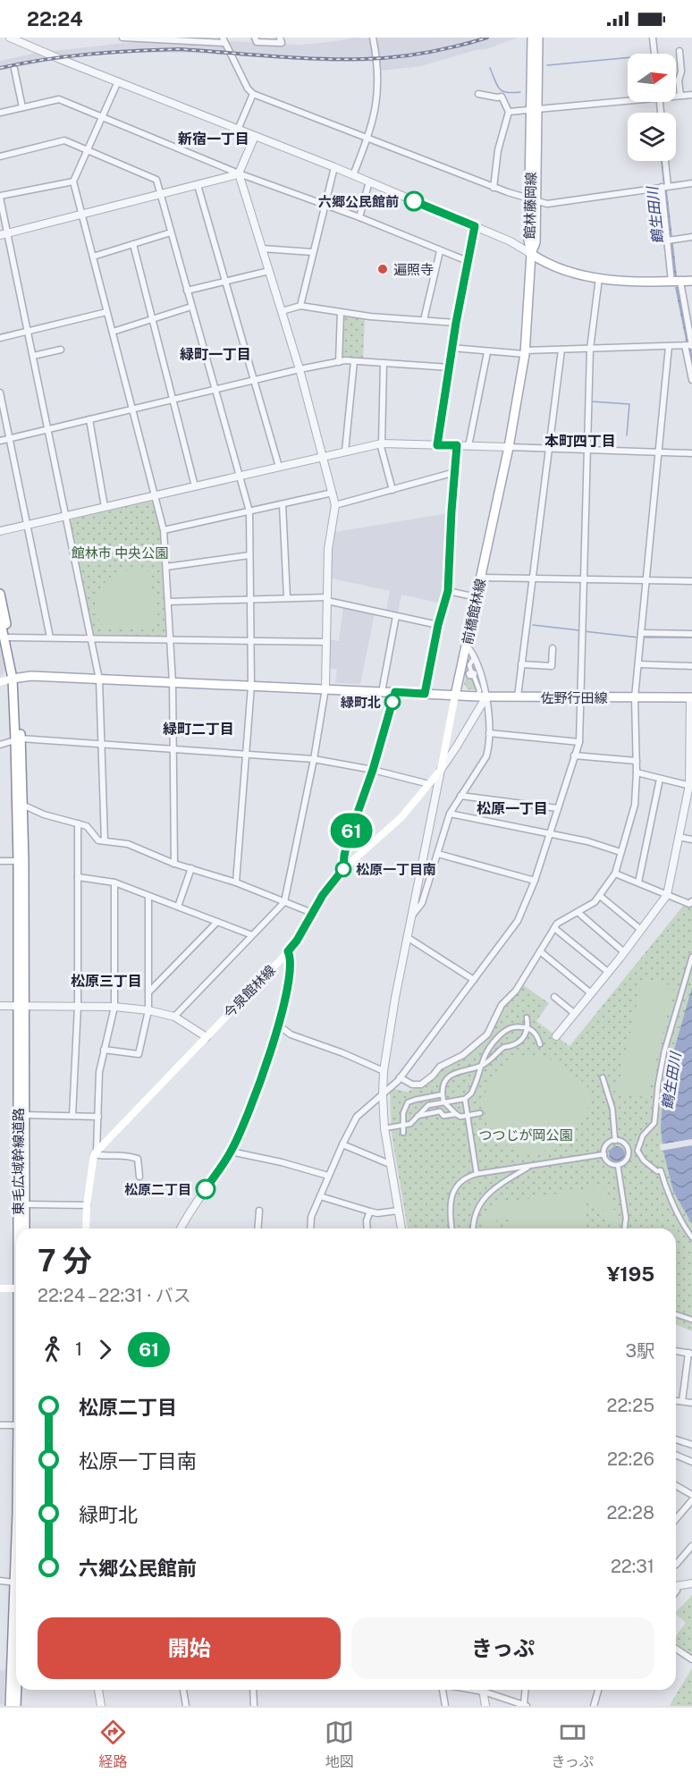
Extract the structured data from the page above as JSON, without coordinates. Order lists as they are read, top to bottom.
{
  "streets": {
    "main road": [
      "館林藤岡線",
      "前橋館林線",
      "佐野行田線",
      "今泉館林線",
      "東毛広域幹線道路"
    ]
  },
  "crossings": [
    ["館林藤岡線", "前橋館林線"],
    ["前橋館林線", "佐野行田線"]
  ],
  "districts": [
    "新宿一丁目",
    "緑町一丁目",
    "本町四丁目",
    "緑町二丁目",
    "松原一丁目",
    "松原三丁目"
  ],
  "water": ["鶴生田川"],
  "parks": ["館林市 中央公園", "つつじが岡公園"],
  "places": [
    "六郷公民館前",
    "遍照寺",
    "緑町北",
    "松原一丁目南",
    "松原二丁目"
  ],
  "lines": ["bus line 61"],
  "north": "right",
  "page": {
    "status": "22:24",
    "on_map": "61",
    "heading": ["7 分", "22:24 – 22:31 · バス", "¥195"],
    "legs": ["1", "61", "3駅"],
    "list": [
      {
        "name": "松原二丁目",
        "value": "22:25"
      },
      {
        "name": "松原一丁目南",
        "value": "22:26"
      },
      {
        "name": "緑町北",
        "value": "22:28"
      },
      {
        "name": "六郷公民館前",
        "value": "22:31"
      }
    ],
    "buttons": ["開始", "きっぷ"],
    "tabs": ["経路", "地図", "きっぷ"]
  }
}
